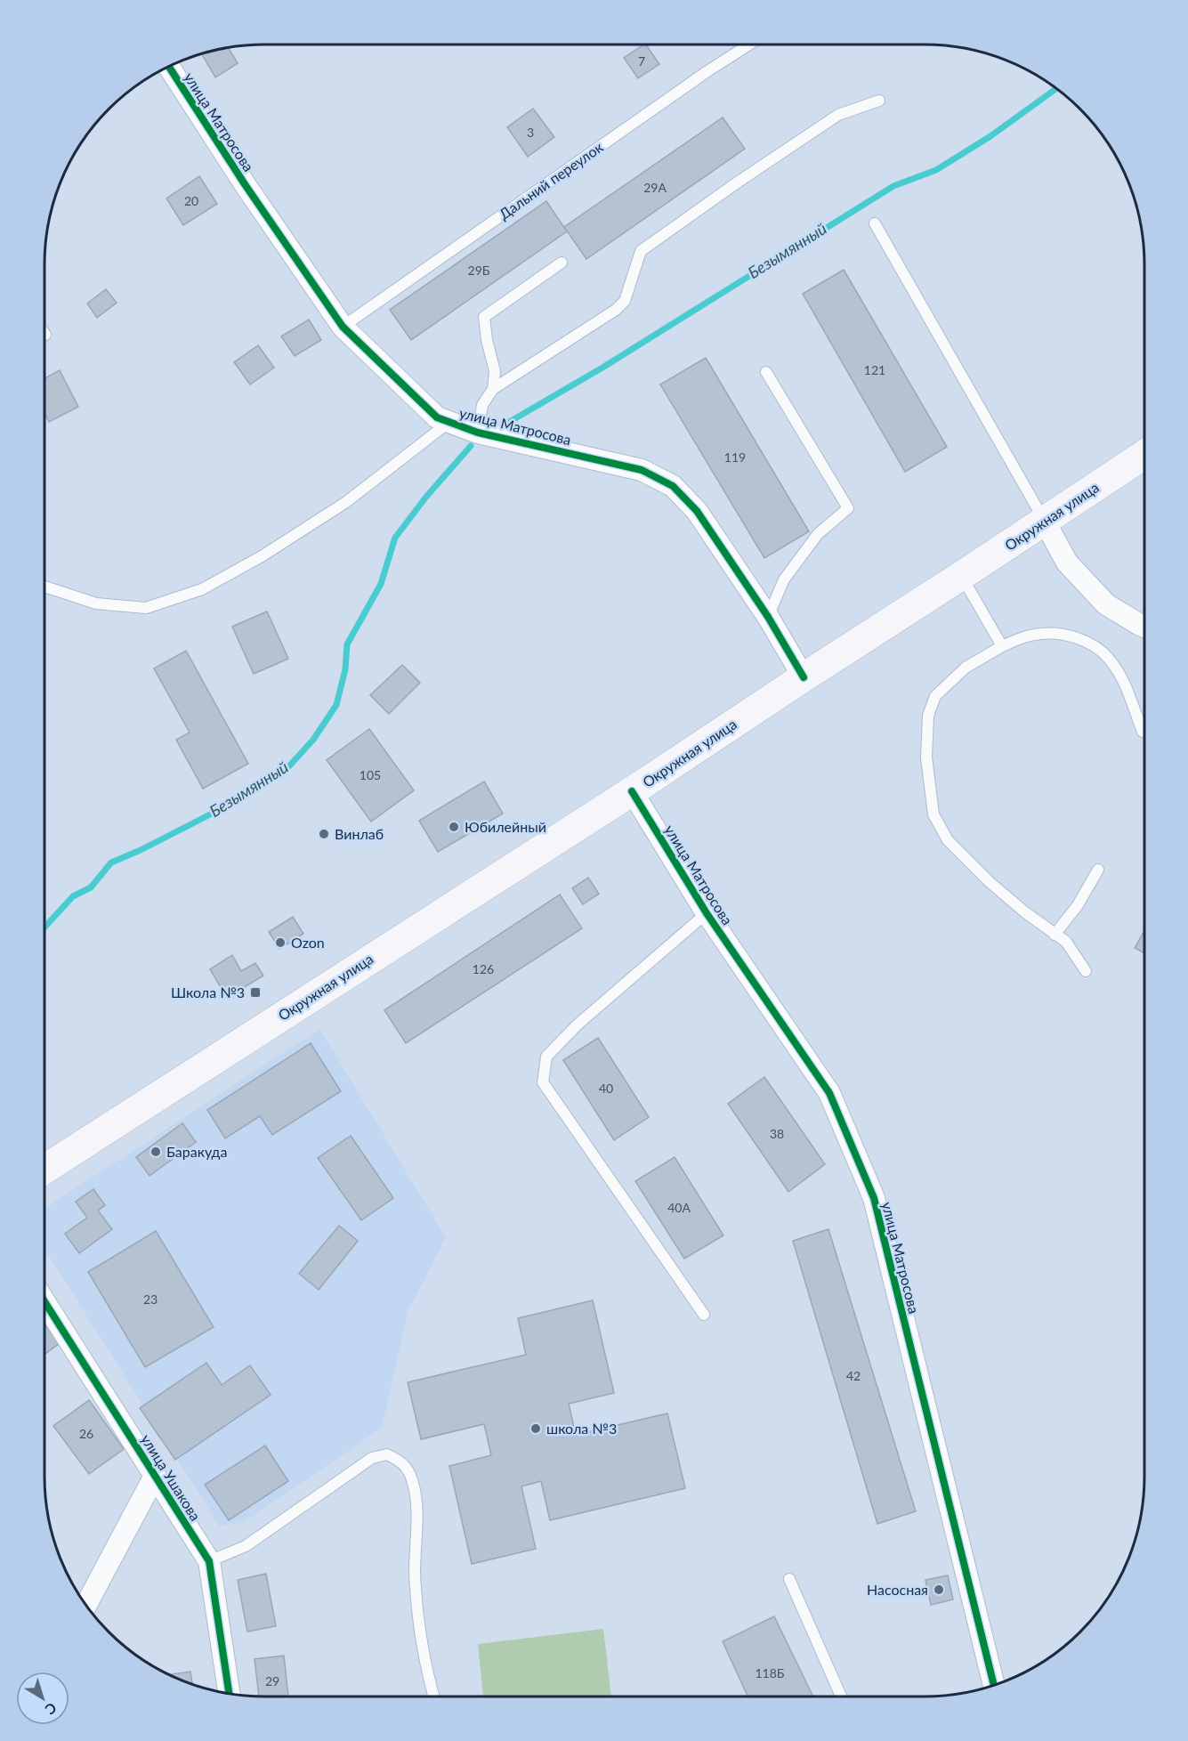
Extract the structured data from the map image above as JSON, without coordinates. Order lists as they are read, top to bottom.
{
  "streets": {
    "main road": ["Окружная улица"],
    "street": ["улица Матросова", "улица Ушакова"],
    "lane": ["Дальний переулок"]
  },
  "crossings": [
    ["улица Матросова", "Дальний переулок"],
    ["улица Матросова", "Окружная улица"]
  ],
  "water": ["Безымянный"],
  "places": {
    "other": [
      "Юбилейный",
      "Винлаб",
      "Ozon",
      "Баракуда",
      "школа №3",
      "Насосная"
    ],
    "transit": ["Школа №3"]
  },
  "house_numbers": [
    "7",
    "3",
    "29А",
    "20",
    "29Б",
    "121",
    "119",
    "105",
    "126",
    "40",
    "38",
    "40А",
    "23",
    "42",
    "26",
    "118Б",
    "29"
  ],
  "north": "bottom right"
}
